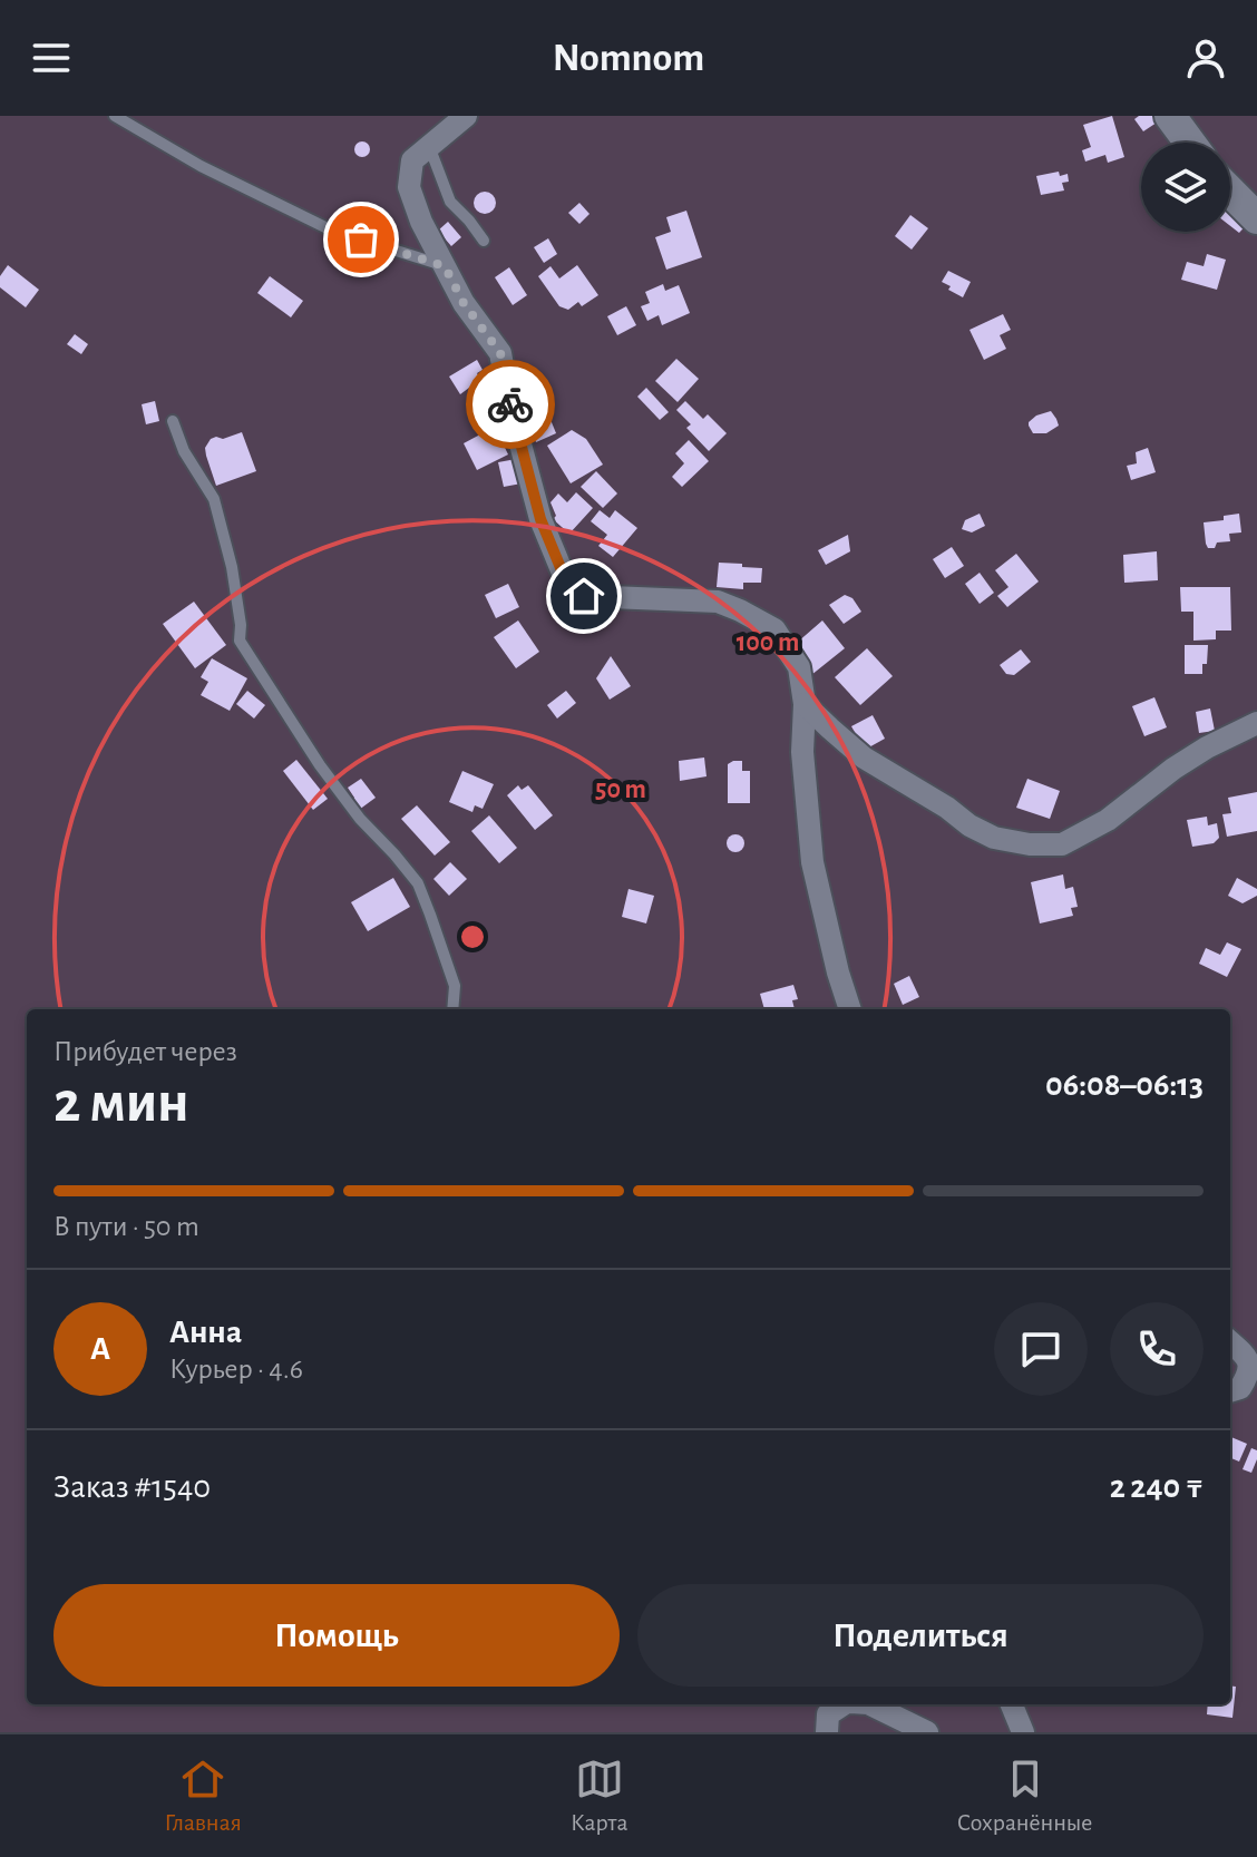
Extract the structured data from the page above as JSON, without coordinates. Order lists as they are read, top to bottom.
{
  "page": {
    "header": "Nomnom",
    "heading": ["2 мин", "Прибудет через", "06:08–06:13"],
    "panel": [
      "Анна",
      "Курьер · 4.6",
      "Заказ #1540",
      "2 240 ₸"
    ],
    "bar": "В пути · 50 m",
    "round": "А",
    "buttons": ["Помощь", "Поделиться"],
    "tabs": ["Главная", "Карта", "Сохранённые"]
  },
  "rings": ["100 m", "50 m"]
}
